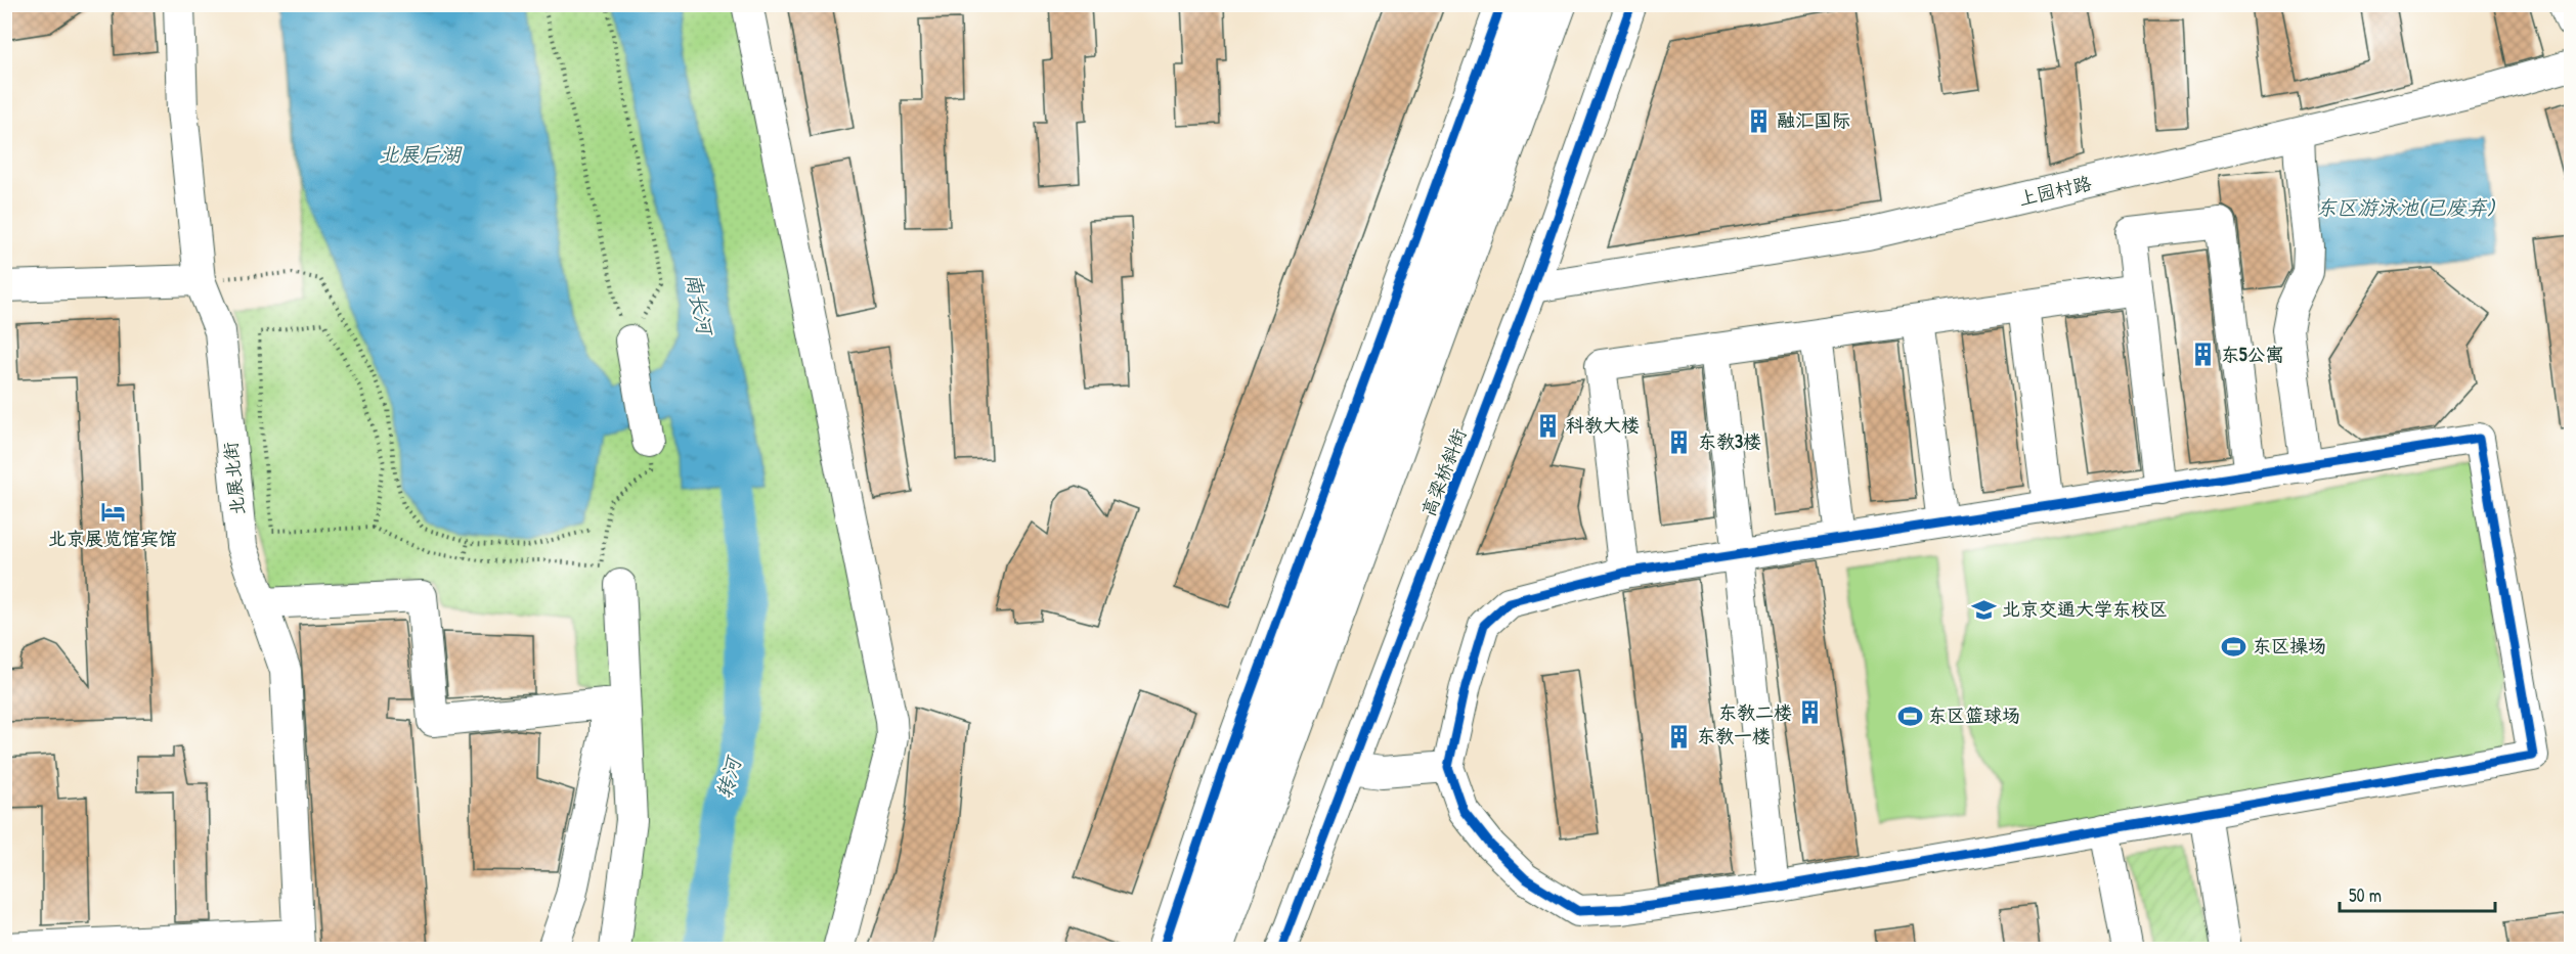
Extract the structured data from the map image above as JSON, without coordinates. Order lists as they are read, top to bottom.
{
  "streets": {
    "street": ["上园村路", "高梁桥斜街", "北展北街"]
  },
  "crossings": [
    ["上园村路", "高梁桥斜街"]
  ],
  "water": [
    "北展后湖",
    "东区游泳池(已废弃)",
    "南长河",
    "转河"
  ],
  "places": {
    "building": [
      "融汇国际",
      "东5公寓",
      "科教大楼",
      "东教3楼",
      "东教二楼",
      "东教一楼"
    ],
    "hotel": ["北京展览馆宾馆"],
    "school or university": ["北京交通大学东校区"],
    "sports": ["东区操场", "东区篮球场"]
  },
  "scale_bar": "50 m"
}
